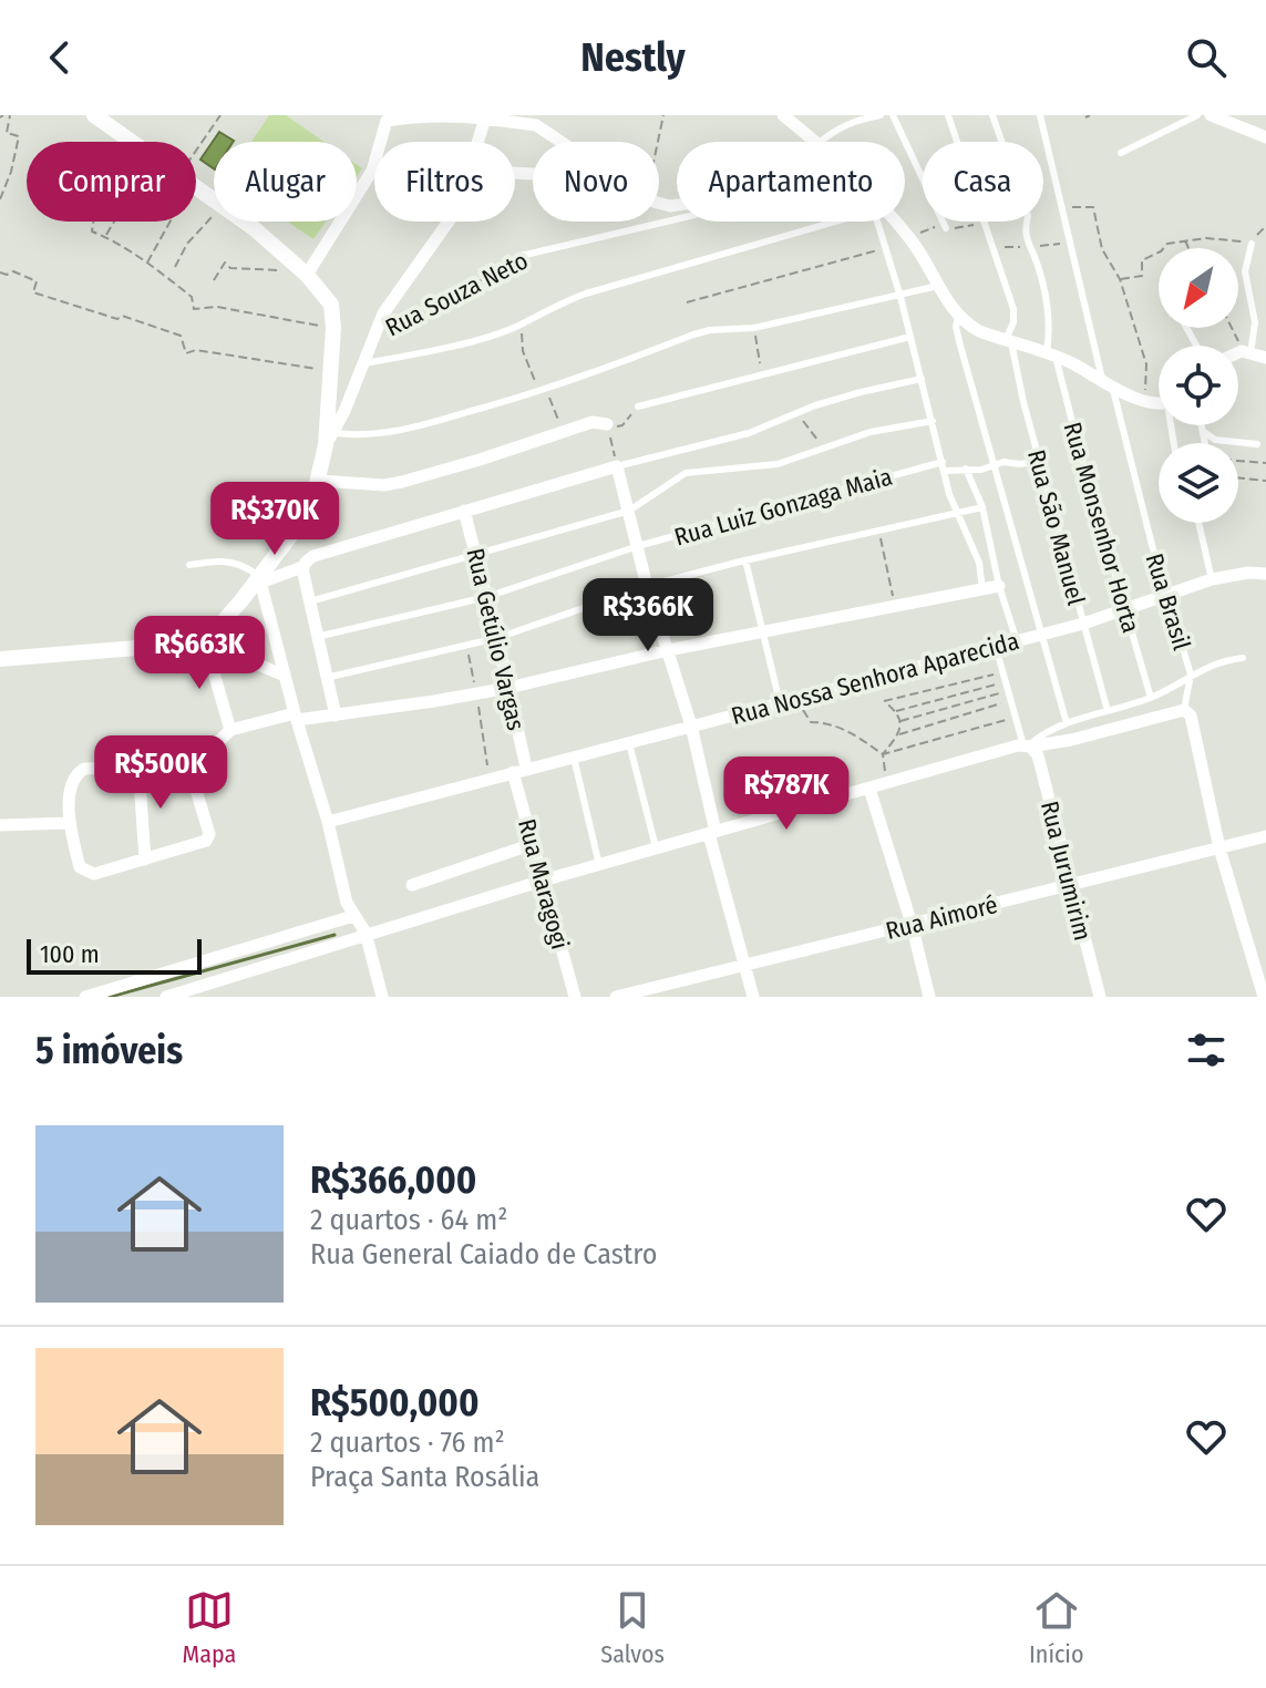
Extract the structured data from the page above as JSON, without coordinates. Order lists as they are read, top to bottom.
{
  "streets": {
    "street": [
      "Rua Getúlio Vargas",
      "Rua Nossa Senhora Aparecida",
      "Rua Jurumirim",
      "Rua Maragogi",
      "Rua Aimoré"
    ],
    "lane": [
      "Rua Souza Neto",
      "Rua Luiz Gonzaga Maia",
      "Rua São Manuel",
      "Rua Monsenhor Horta",
      "Rua Brasil"
    ]
  },
  "crossings": [
    ["Rua Luiz Gonzaga Maia", "Rua Getúlio Vargas"],
    ["Rua São Manuel", "Rua Nossa Senhora Aparecida"],
    ["Rua Monsenhor Horta", "Rua Nossa Senhora Aparecida"],
    ["Rua Brasil", "Rua Nossa Senhora Aparecida"],
    ["Rua Getúlio Vargas", "Rua Nossa Senhora Aparecida"],
    ["Rua Getúlio Vargas", "Rua Maragogi"],
    ["Rua Nossa Senhora Aparecida", "Rua Maragogi"],
    ["Rua Jurumirim", "Rua Aimoré"]
  ],
  "scale_bar": "100 m",
  "north": "bottom left",
  "page": {
    "header": "Nestly",
    "chip": [
      "Comprar",
      "Alugar",
      "Filtros",
      "Novo",
      "Apartamento",
      "Casa"
    ],
    "price": [
      "R$370K",
      "R$366K",
      "R$663K",
      "R$500K",
      "R$787K"
    ],
    "scale": "100 m",
    "heading": "5 imóveis",
    "list": [
      {
        "name": "R$366,000",
        "note": "2 quartos · 64 m² · Rua General Caiado de Castro"
      },
      {
        "name": "R$500,000",
        "note": "2 quartos · 76 m² · Praça Santa Rosália"
      }
    ],
    "tabs": ["Mapa", "Salvos", "Início"]
  }
}
